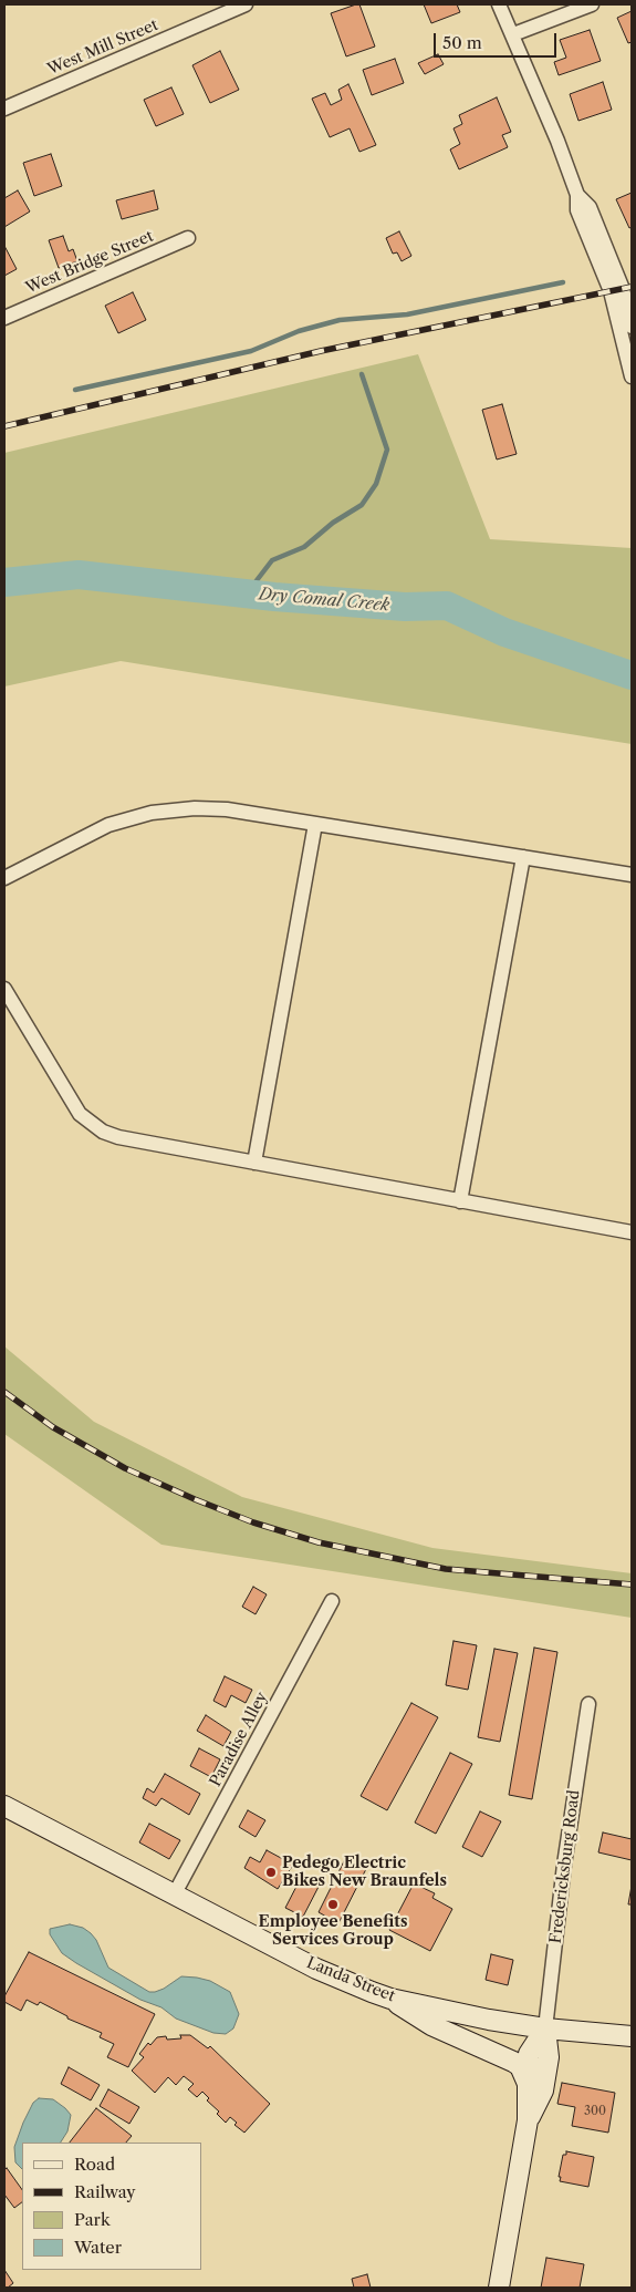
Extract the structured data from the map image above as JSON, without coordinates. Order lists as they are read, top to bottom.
{
  "streets": {
    "main road": ["Fredericksburg Road", "Landa Street"],
    "street": ["West Mill Street", "West Bridge Street", "Paradise Alley"]
  },
  "crossings": [
    ["Paradise Alley", "Landa Street"],
    ["Fredericksburg Road", "Landa Street"]
  ],
  "water": ["Dry Comal Creek"],
  "places": ["Pedego Electric Bikes New Braunfels", "Employee Benefits Services Group"],
  "house_numbers": ["300"],
  "legend": [
    "Road",
    "Railway",
    "Park",
    "Water"
  ],
  "scale_bar": "50 m"
}
